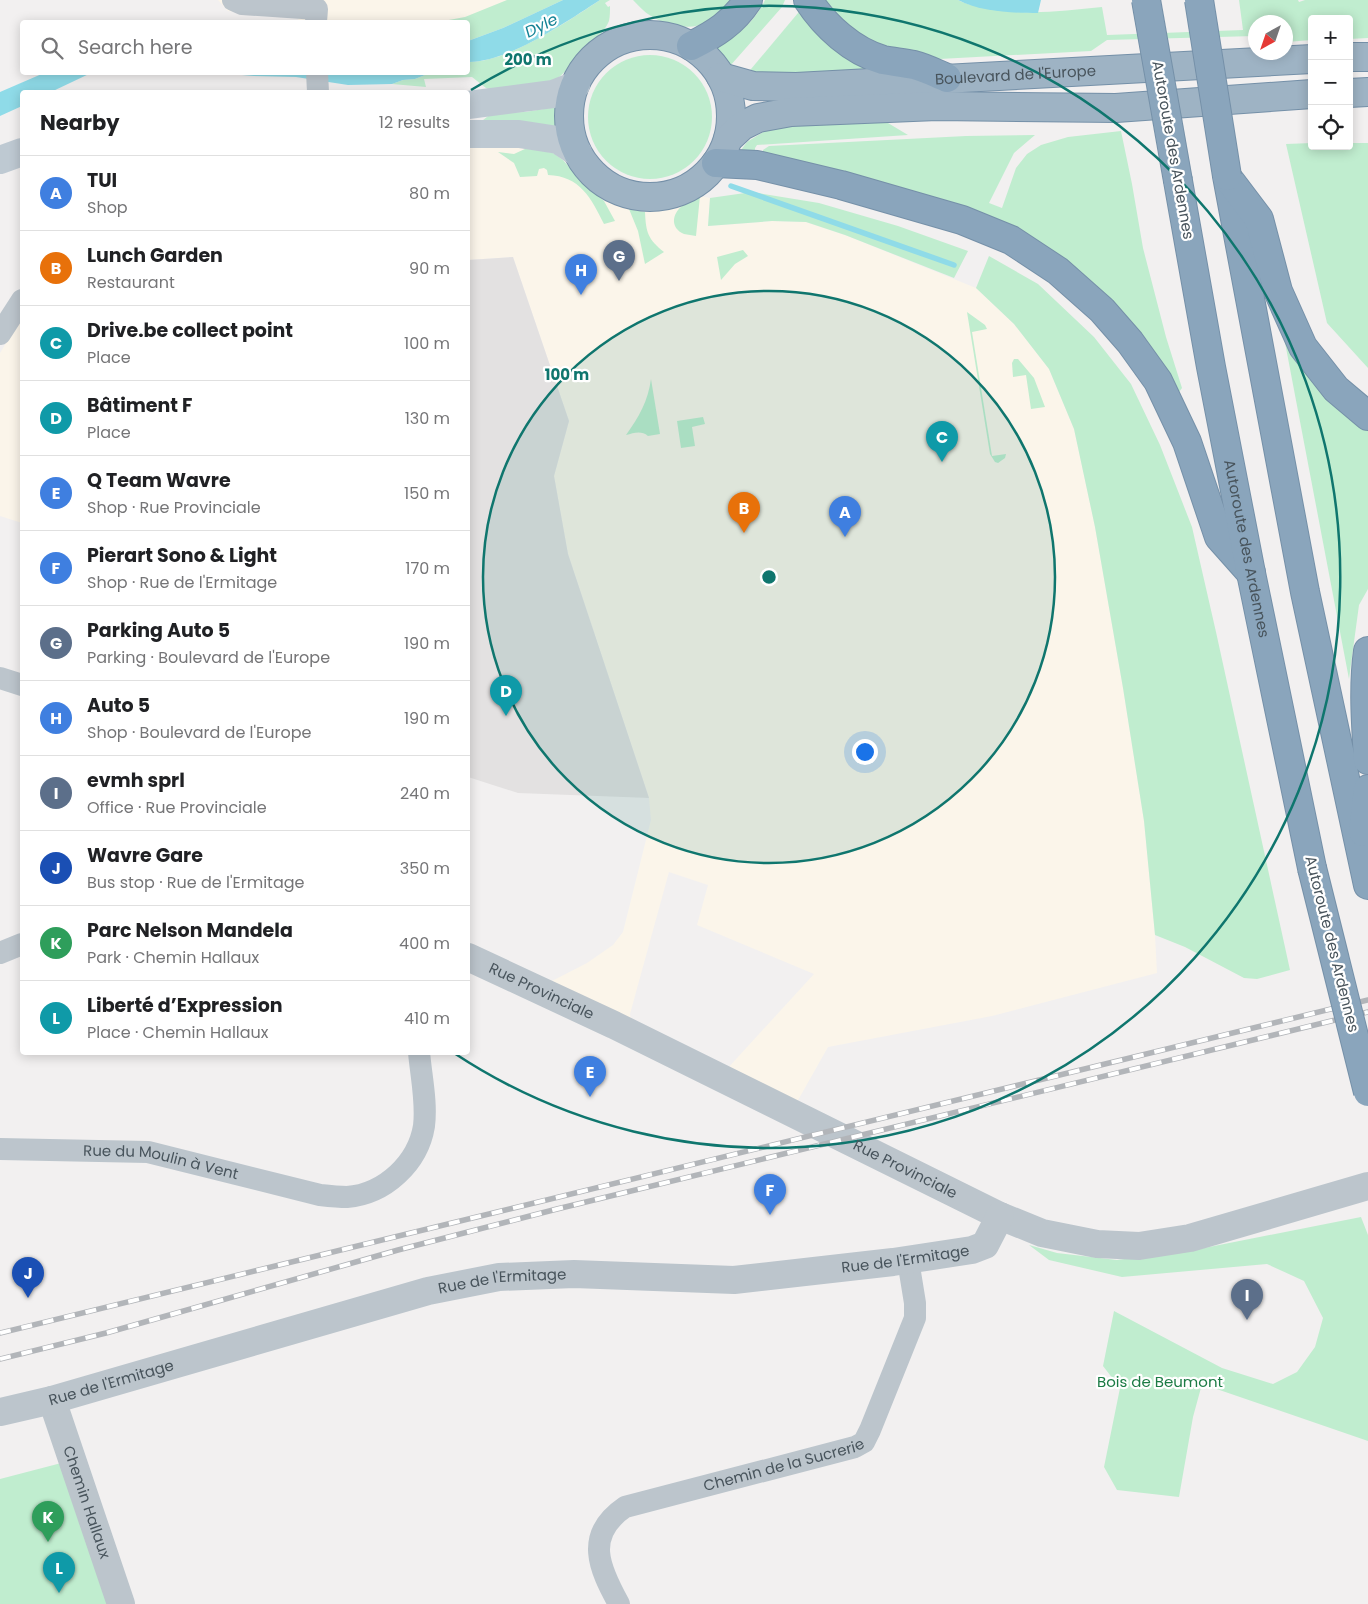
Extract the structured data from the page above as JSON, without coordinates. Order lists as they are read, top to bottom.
{
  "streets": {
    "highway": ["Boulevard de l'Europe", "Autoroute des Ardennes"],
    "street": [
      "Rue Provinciale",
      "Rue du Moulin à Vent",
      "Rue de l'Ermitage",
      "Chemin de la Sucrerie",
      "Chemin Hallaux"
    ]
  },
  "crossings": [
    ["Rue Provinciale", "Rue de l'Ermitage"],
    ["Rue de l'Ermitage", "Chemin de la Sucrerie"],
    ["Rue de l'Ermitage", "Chemin Hallaux"]
  ],
  "water": ["Dyle"],
  "parks": ["Bois de Beumont"],
  "north": "bottom left",
  "page": {
    "map_buttons": ["+", "−"],
    "search": "Search here",
    "heading": ["Nearby", "12 results"],
    "list": [
      {
        "mark": "A",
        "name": "TUI",
        "note": "Shop",
        "value": "80 m"
      },
      {
        "mark": "B",
        "name": "Lunch Garden",
        "note": "Restaurant",
        "value": "90 m"
      },
      {
        "mark": "C",
        "name": "Drive.be collect point",
        "note": "Place",
        "value": "100 m"
      },
      {
        "mark": "D",
        "name": "Bâtiment F",
        "note": "Place",
        "value": "130 m"
      },
      {
        "mark": "E",
        "name": "Q Team Wavre",
        "note": "Shop · Rue Provinciale",
        "value": "150 m"
      },
      {
        "mark": "F",
        "name": "Pierart Sono & Light",
        "note": "Shop · Rue de l'Ermitage",
        "value": "170 m"
      },
      {
        "mark": "G",
        "name": "Parking Auto 5",
        "note": "Parking · Boulevard de l'Europe",
        "value": "190 m"
      },
      {
        "mark": "H",
        "name": "Auto 5",
        "note": "Shop · Boulevard de l'Europe",
        "value": "190 m"
      },
      {
        "mark": "I",
        "name": "evmh sprl",
        "note": "Office · Rue Provinciale",
        "value": "240 m"
      },
      {
        "mark": "J",
        "name": "Wavre Gare",
        "note": "Bus stop · Rue de l'Ermitage",
        "value": "350 m"
      },
      {
        "mark": "K",
        "name": "Parc Nelson Mandela",
        "note": "Park · Chemin Hallaux",
        "value": "400 m"
      },
      {
        "mark": "L",
        "name": "Liberté d’Expression",
        "note": "Place · Chemin Hallaux",
        "value": "410 m"
      }
    ],
    "pins": [
      "G",
      "H",
      "C",
      "B",
      "A",
      "D",
      "E",
      "F",
      "J",
      "I",
      "K",
      "L"
    ]
  },
  "rings": ["200 m", "100 m"]
}
